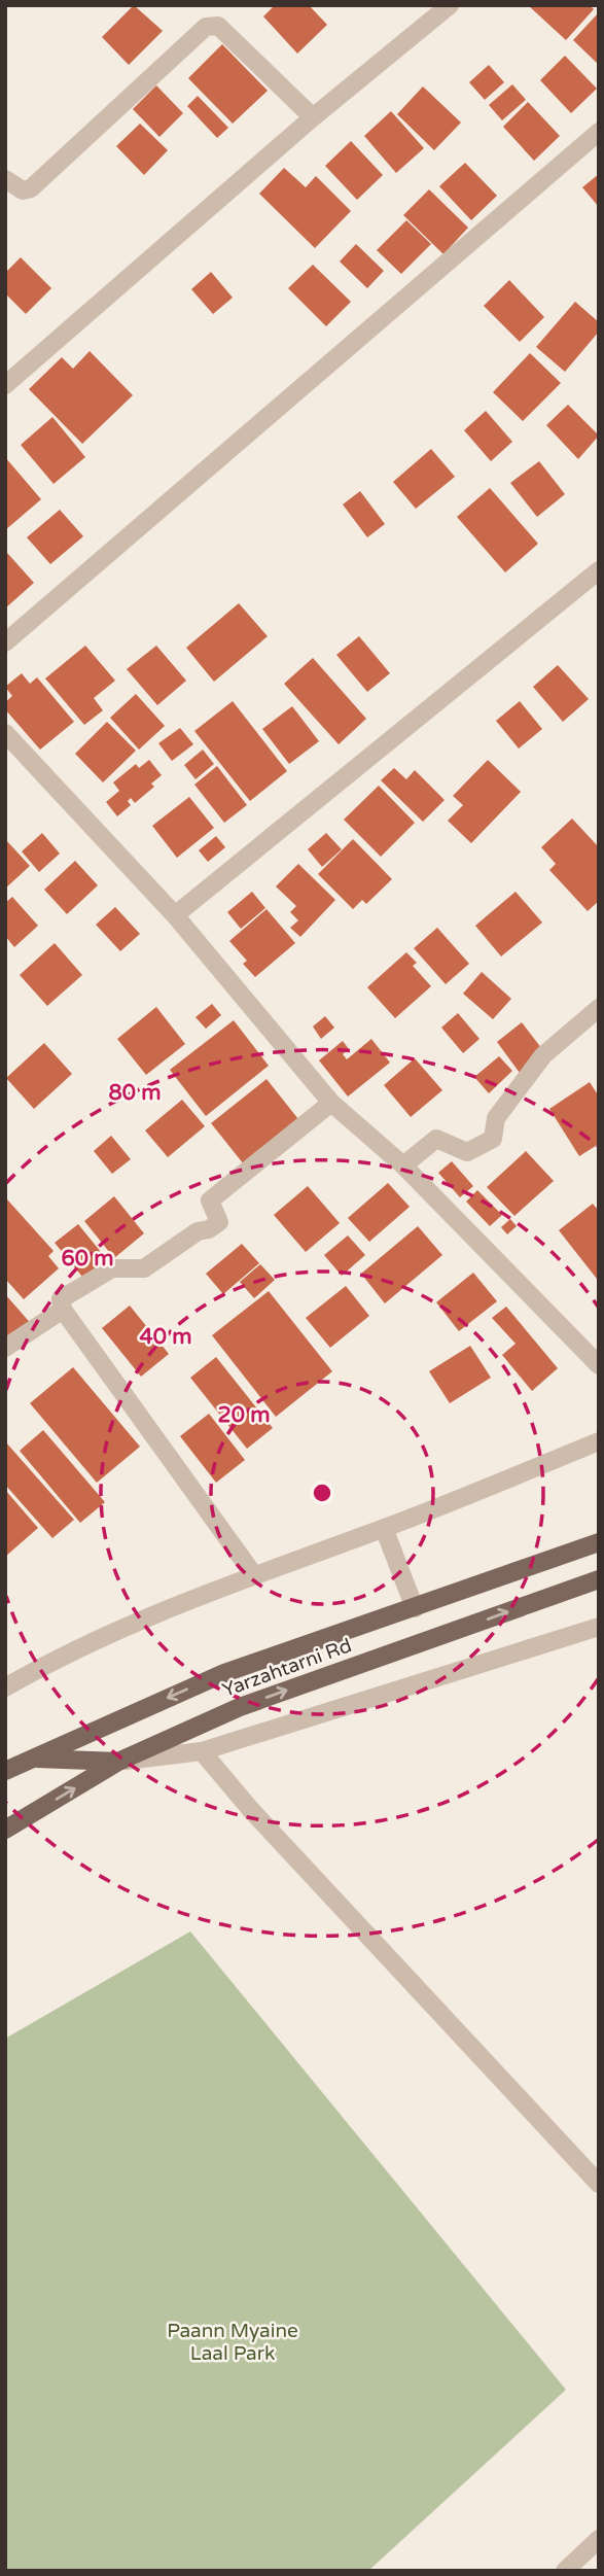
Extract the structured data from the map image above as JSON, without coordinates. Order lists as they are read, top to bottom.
{
  "streets": {
    "main road": ["Yarzahtarni Rd"]
  },
  "parks": ["Paann Myaine Laal Park"],
  "rings": [
    "80 m",
    "60 m",
    "40 m",
    "20 m"
  ]
}
